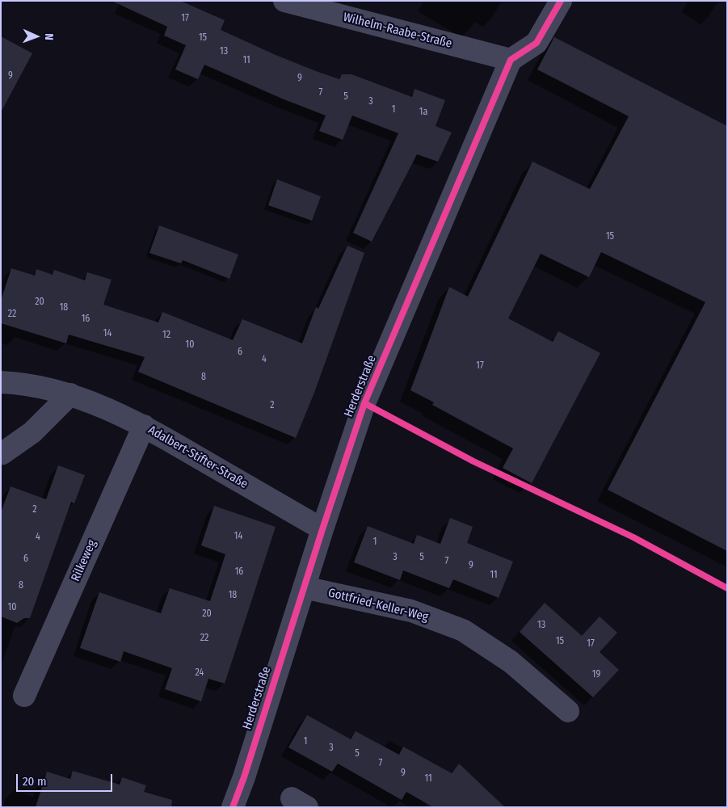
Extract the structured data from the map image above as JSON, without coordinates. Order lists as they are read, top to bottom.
{
  "streets": {
    "street": [
      "Wilhelm-Raabe-Straße",
      "Herderstraße",
      "Adalbert-Stifter-Straße",
      "Rilkeweg",
      "Gottfried-Keller-Weg"
    ]
  },
  "crossings": [
    ["Wilhelm-Raabe-Straße", "Herderstraße"],
    ["Herderstraße", "Adalbert-Stifter-Straße"],
    ["Herderstraße", "Gottfried-Keller-Weg"],
    ["Adalbert-Stifter-Straße", "Rilkeweg"]
  ],
  "house_numbers": [
    "17",
    "15",
    "13",
    "11",
    "9",
    "9",
    "7",
    "5",
    "3",
    "1",
    "1a",
    "15",
    "20",
    "18",
    "22",
    "16",
    "14",
    "12",
    "10",
    "6",
    "4",
    "17",
    "8",
    "2",
    "2",
    "14",
    "4",
    "1",
    "3",
    "5",
    "6",
    "7",
    "9",
    "16",
    "11",
    "8",
    "18",
    "10",
    "20",
    "13",
    "22",
    "15",
    "17",
    "24",
    "19",
    "1",
    "3",
    "5",
    "7",
    "9",
    "11"
  ],
  "scale_bar": "20 m",
  "north": "right"
}
